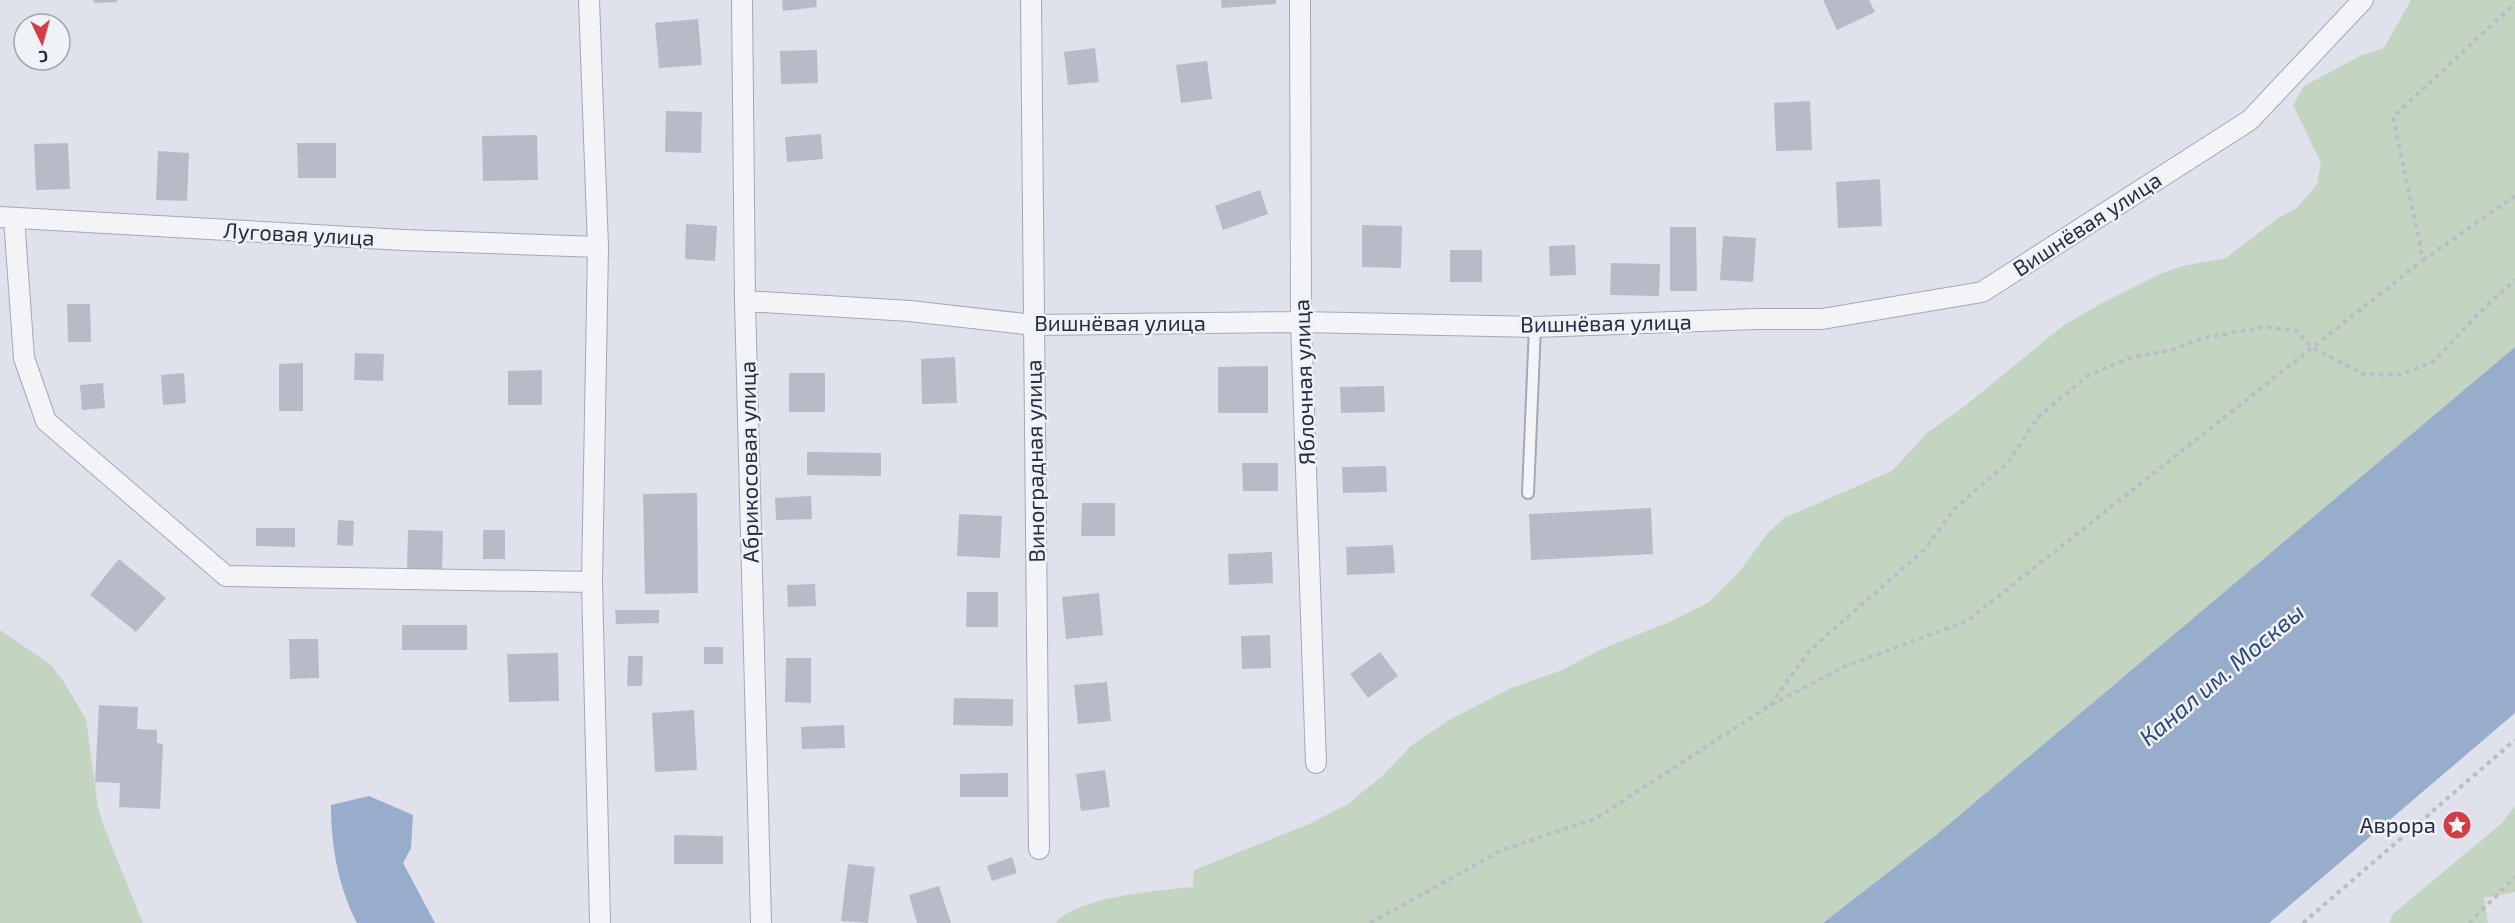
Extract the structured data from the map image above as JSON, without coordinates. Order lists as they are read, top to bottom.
{
  "streets": {
    "street": [
      "Вишнёвая улица",
      "Луговая улица",
      "Яблочная улица",
      "Виноградная улица",
      "Абрикосовая улица"
    ]
  },
  "crossings": [
    ["Вишнёвая улица", "Яблочная улица"],
    ["Вишнёвая улица", "Виноградная улица"],
    ["Вишнёвая улица", "Абрикосовая улица"]
  ],
  "water": ["Канал им. Москвы"],
  "places": {
    "place": ["Аврора"]
  },
  "north": "bottom"
}
